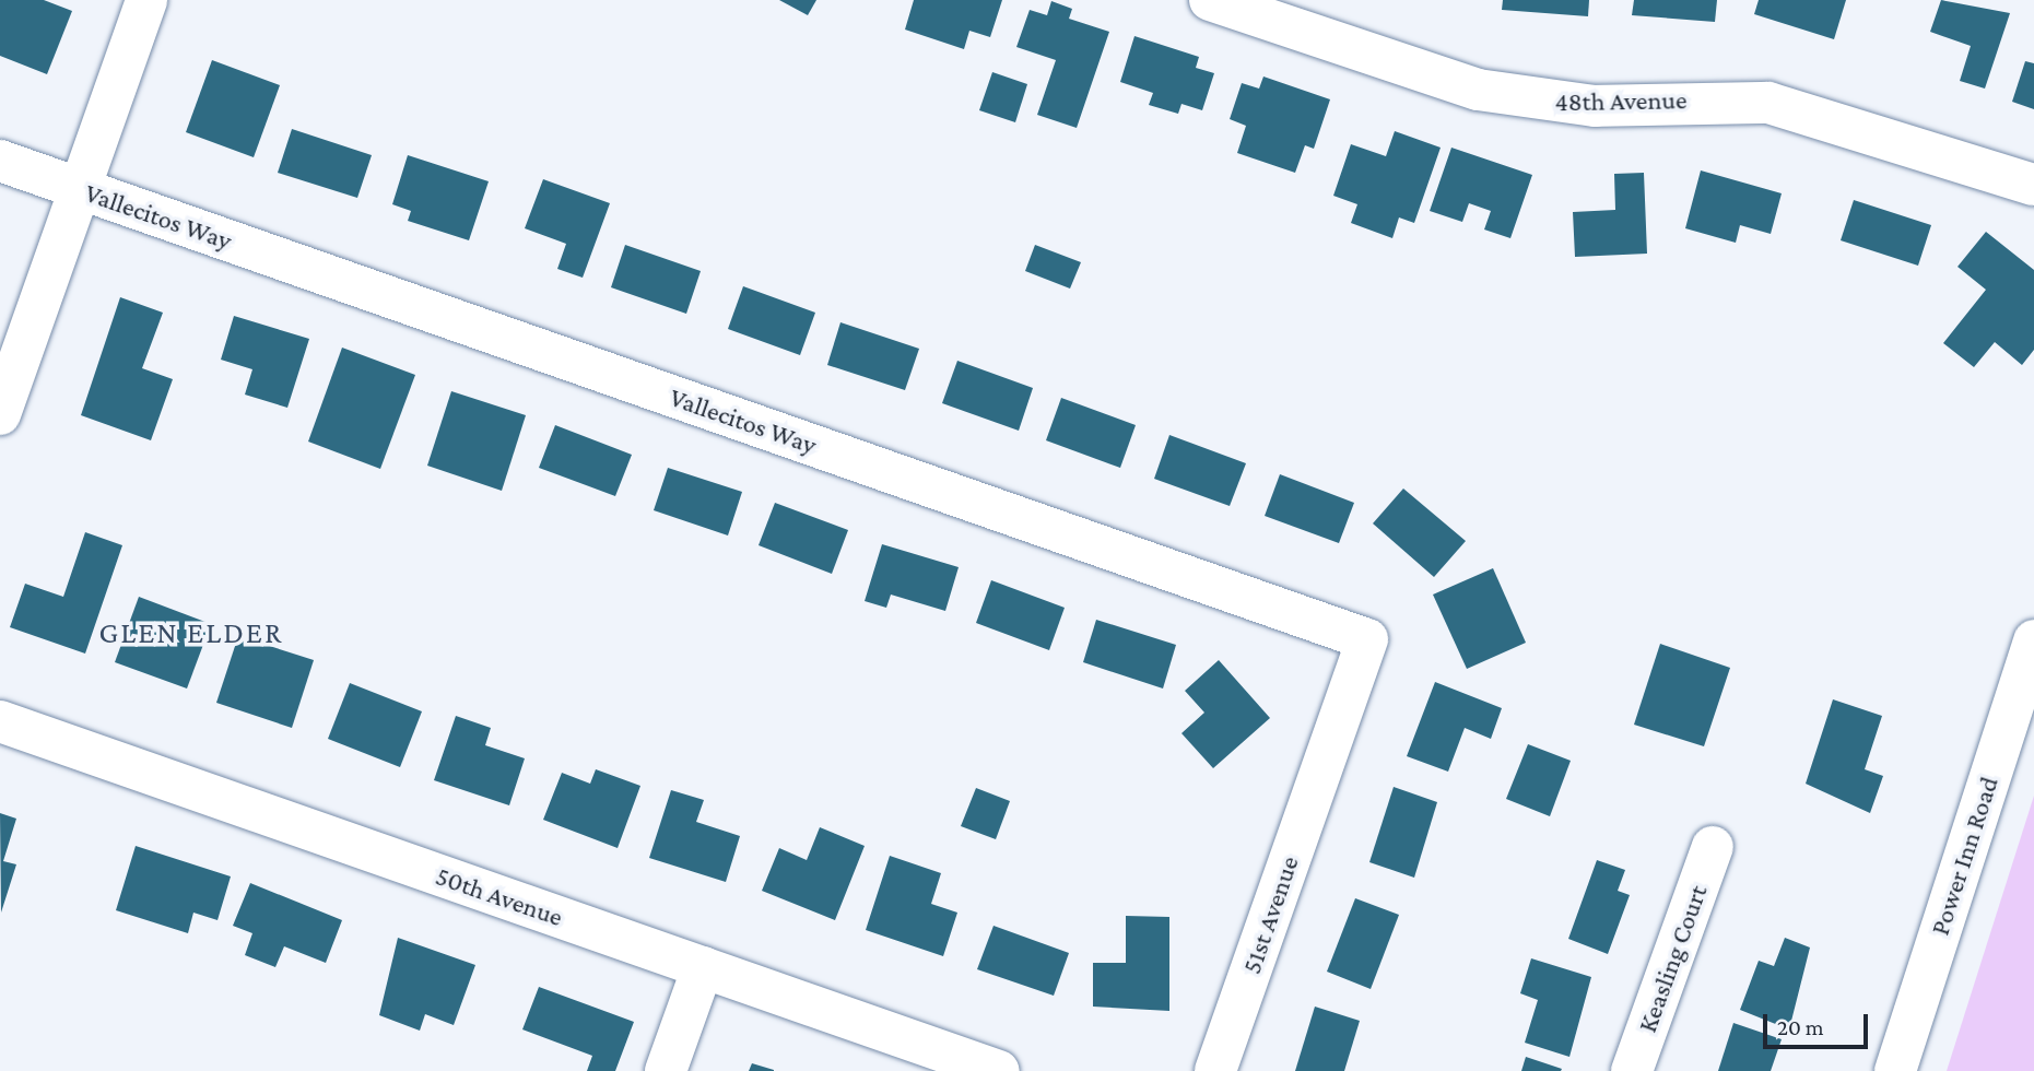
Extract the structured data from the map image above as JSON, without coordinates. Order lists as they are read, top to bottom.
{
  "streets": {
    "street": [
      "48th Avenue",
      "Vallecitos Way",
      "Power Inn Road",
      "50th Avenue",
      "51st Avenue",
      "Keasling Court"
    ]
  },
  "crossings": [
    ["Vallecitos Way", "51st Avenue"]
  ],
  "districts": ["GLEN ELDER"],
  "scale_bar": "20 m"
}
